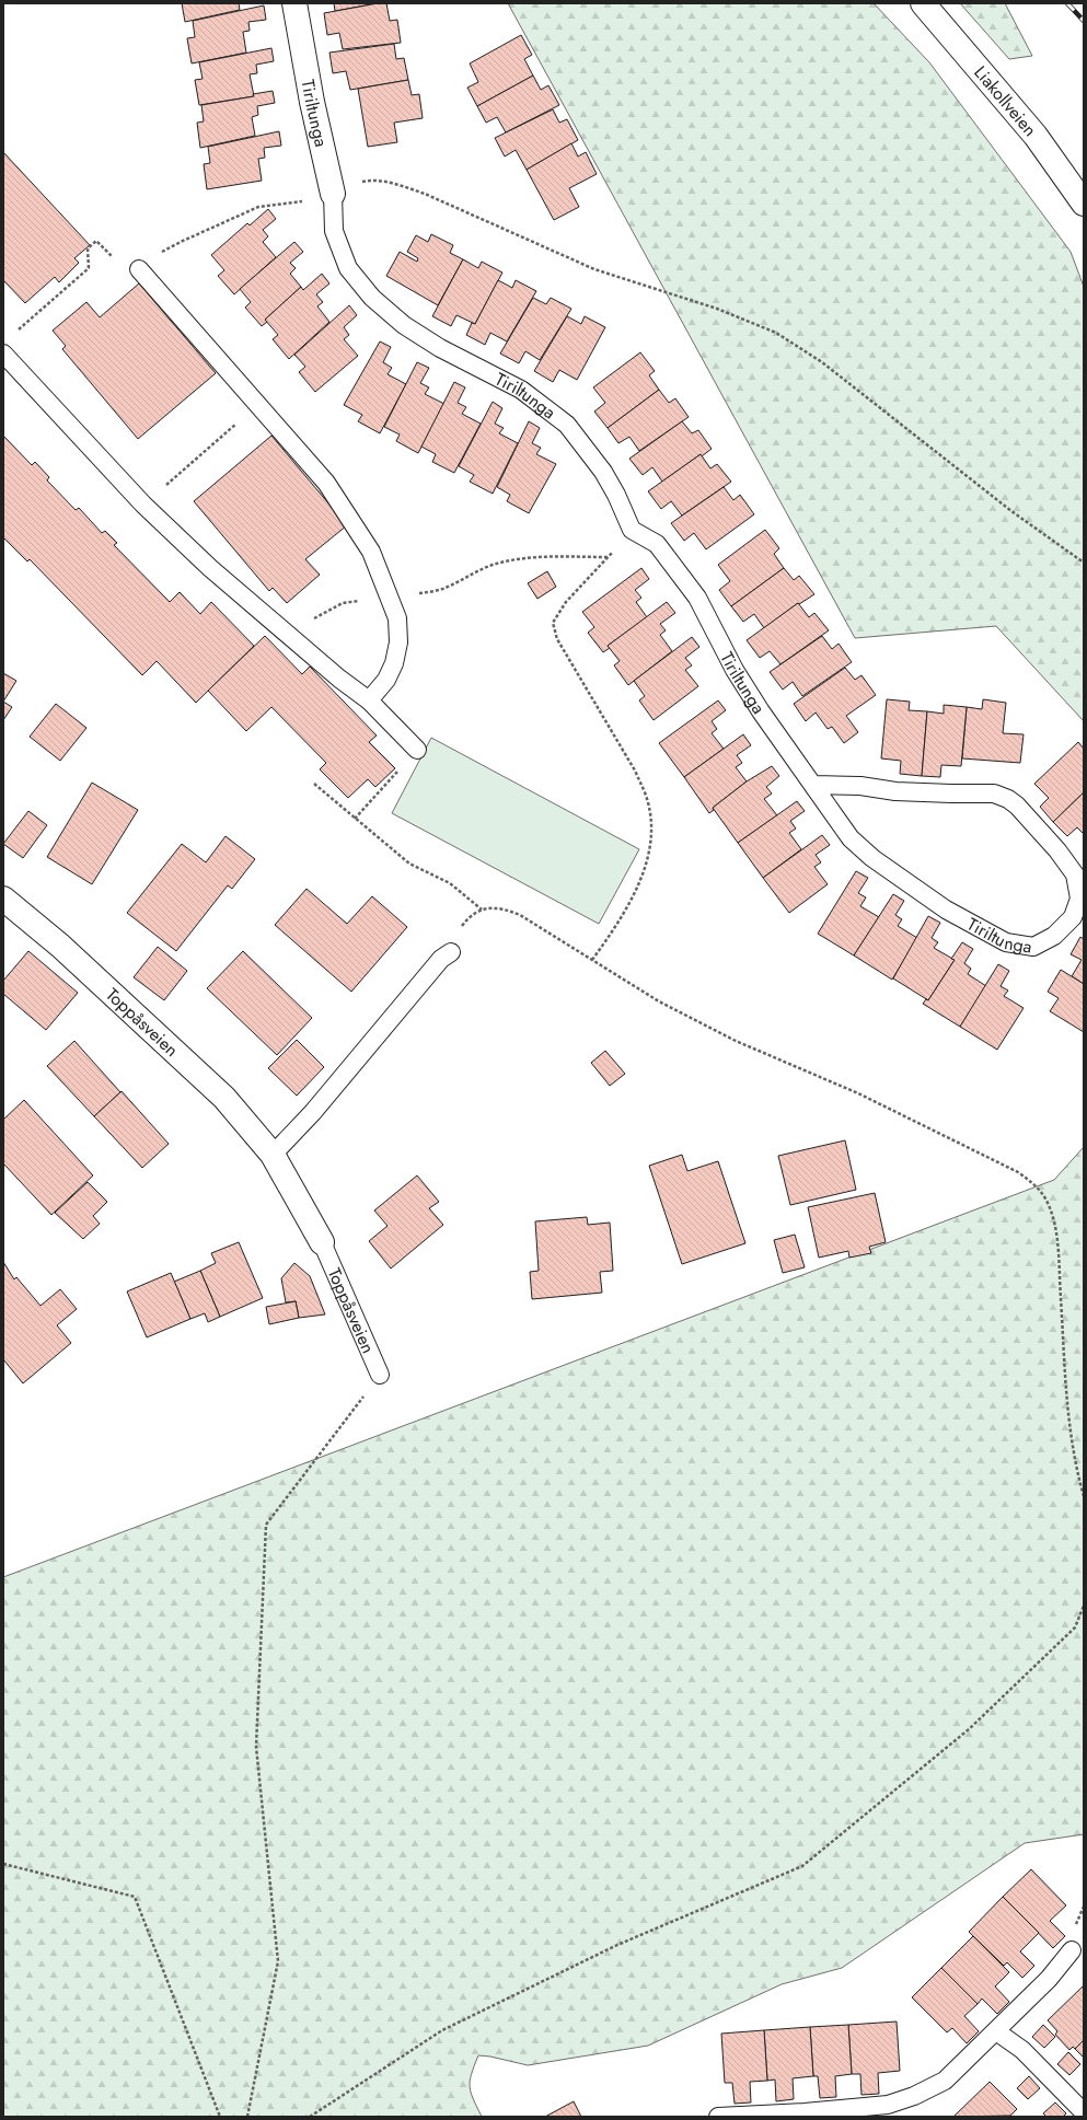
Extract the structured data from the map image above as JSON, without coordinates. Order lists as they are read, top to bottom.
{
  "streets": {
    "street": ["Liakollveien", "Tiriltunga", "Toppåsveien"]
  }
}
